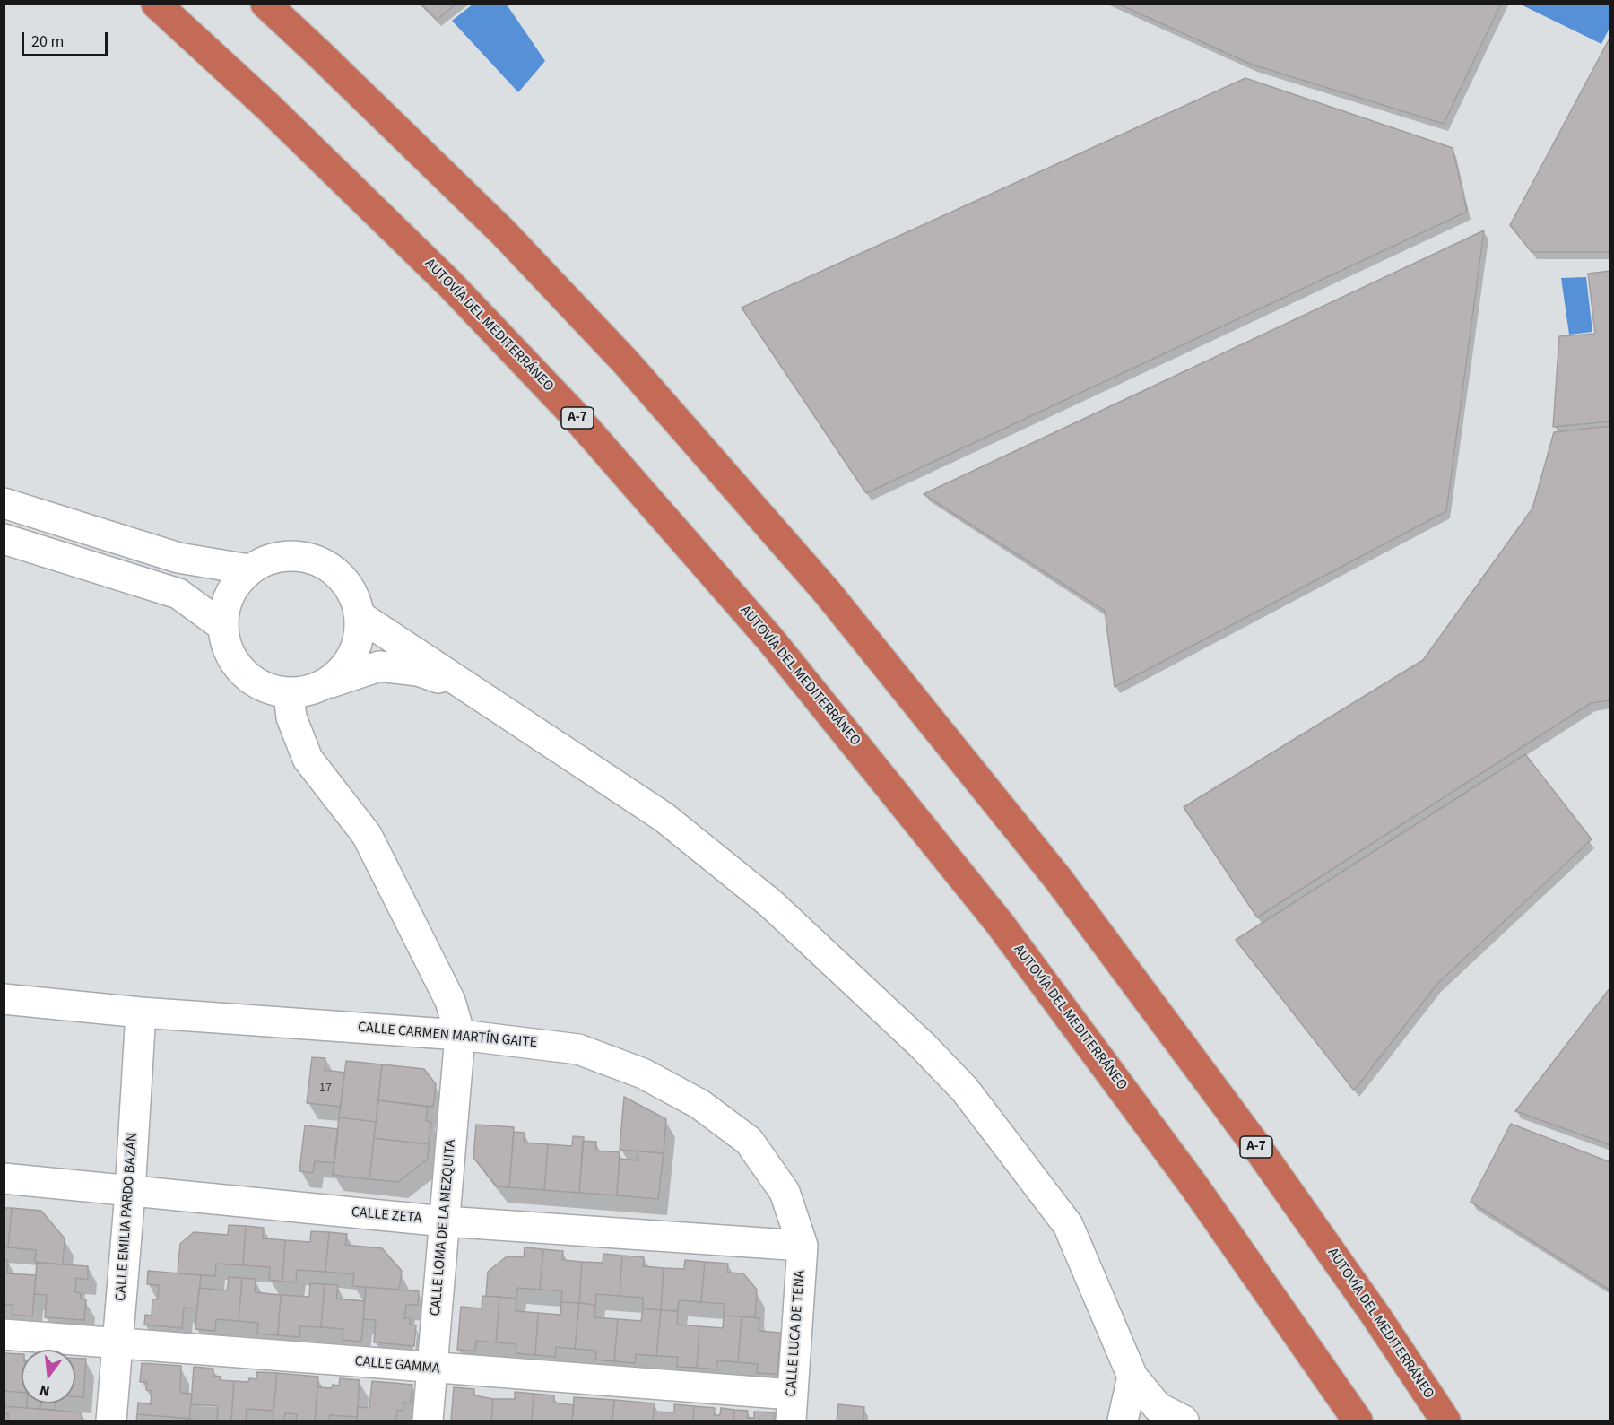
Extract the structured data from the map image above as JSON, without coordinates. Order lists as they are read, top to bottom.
{
  "streets": {
    "highway": ["AUTOVÍA DEL MEDITERRÁNEO", "A-7"],
    "street": [
      "CALLE CARMEN MARTÍN GAITE",
      "CALLE ZETA",
      "CALLE EMILIA PARDO BAZÁN",
      "CALLE LOMA DE LA MEZQUITA",
      "CALLE LUCA DE TENA",
      "CALLE GAMMA"
    ]
  },
  "crossings": [
    ["CALLE CARMEN MARTÍN GAITE", "CALLE ZETA"],
    ["CALLE CARMEN MARTÍN GAITE", "CALLE EMILIA PARDO BAZÁN"],
    ["CALLE CARMEN MARTÍN GAITE", "CALLE LOMA DE LA MEZQUITA"],
    ["CALLE CARMEN MARTÍN GAITE", "CALLE LUCA DE TENA"],
    ["CALLE ZETA", "CALLE EMILIA PARDO BAZÁN"],
    ["CALLE ZETA", "CALLE LOMA DE LA MEZQUITA"],
    ["CALLE ZETA", "CALLE LUCA DE TENA"],
    ["CALLE EMILIA PARDO BAZÁN", "CALLE GAMMA"],
    ["CALLE LOMA DE LA MEZQUITA", "CALLE GAMMA"],
    ["CALLE LUCA DE TENA", "CALLE GAMMA"]
  ],
  "house_numbers": ["17"],
  "scale_bar": "20 m",
  "north": "bottom"
}
